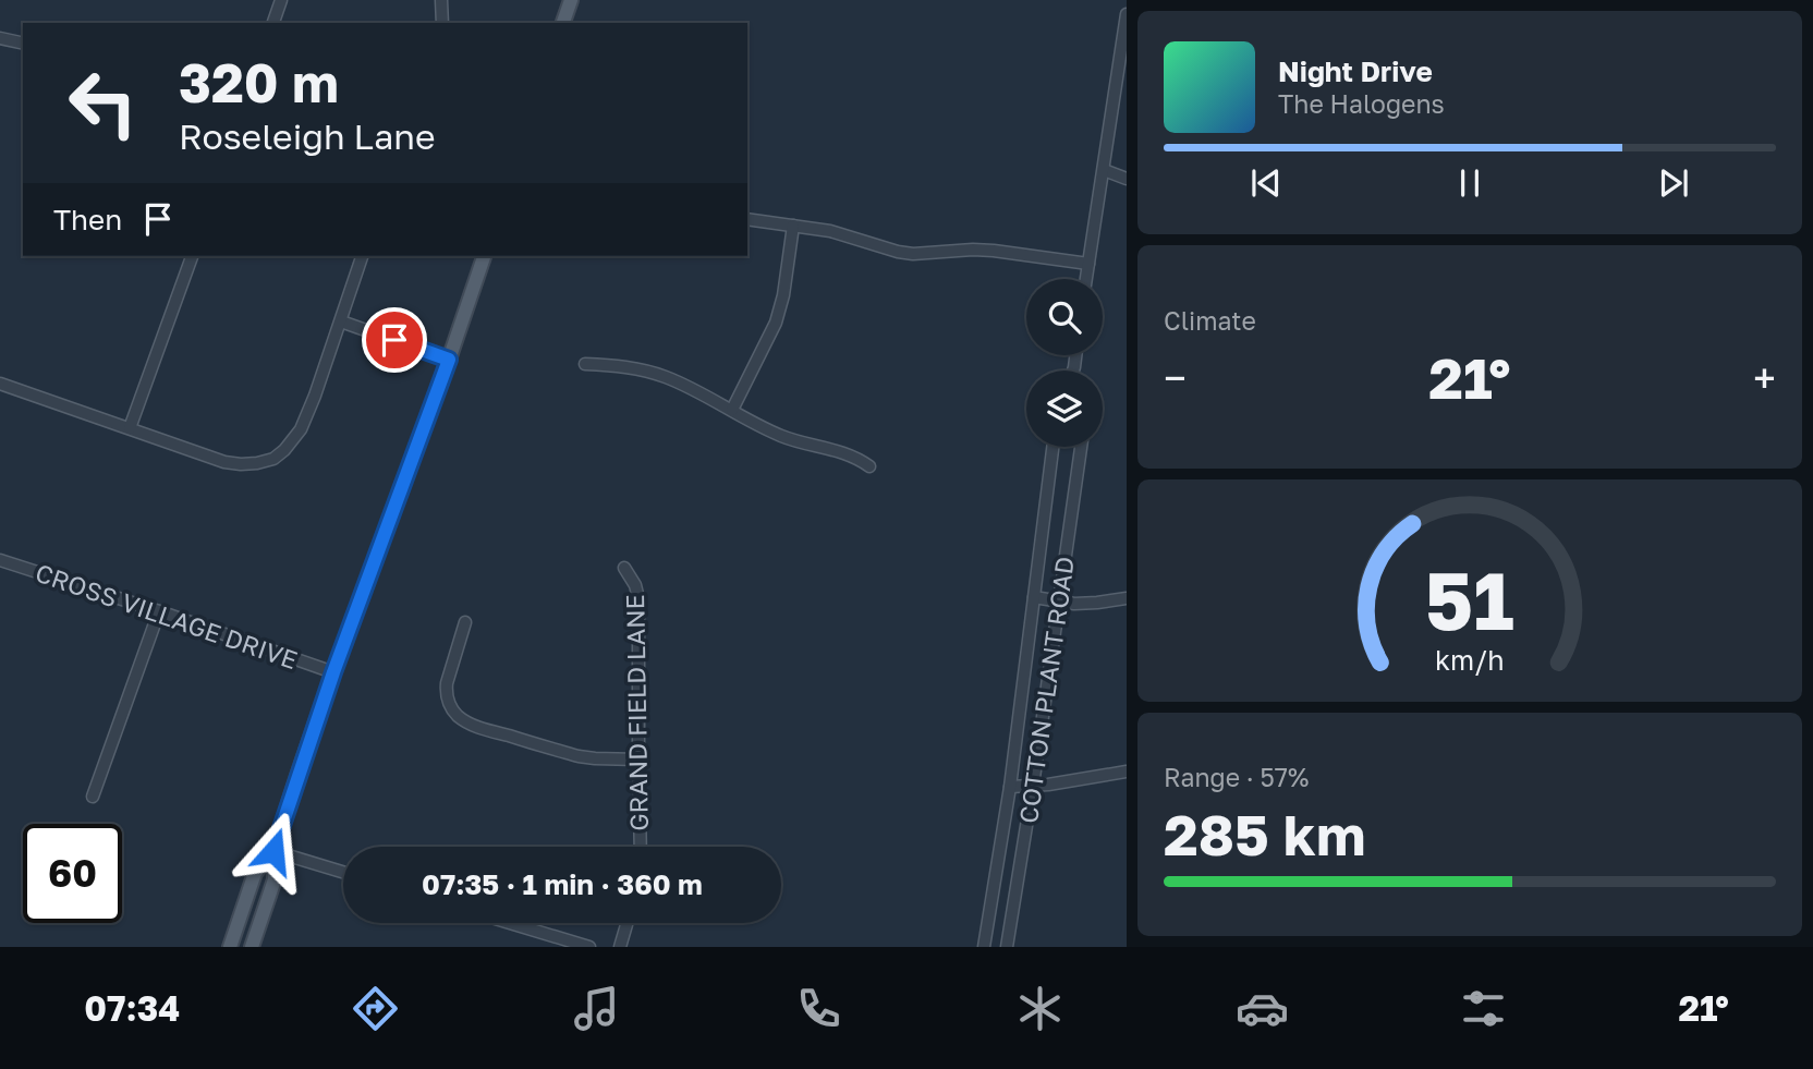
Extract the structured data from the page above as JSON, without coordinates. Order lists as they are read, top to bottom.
{
  "streets": {
    "street": ["CROSS VILLAGE DRIVE", "COTTON PLANT ROAD", "GRAND FIELD LANE"]
  },
  "page": {
    "turn": ["320 m", "Roseleigh Lane"],
    "song": ["Night Drive", "The Halogens"],
    "then": "Then",
    "tile": [
      "Climate",
      ["Range · 57%", "285 km"]
    ],
    "heat": ["−", "21°", "+"],
    "limit": "60",
    "trip": "07:35 · 1 min · 360 m",
    "tabs": ["07:34", "21°"],
    "gauge": ["51", "km/h"]
  }
}
